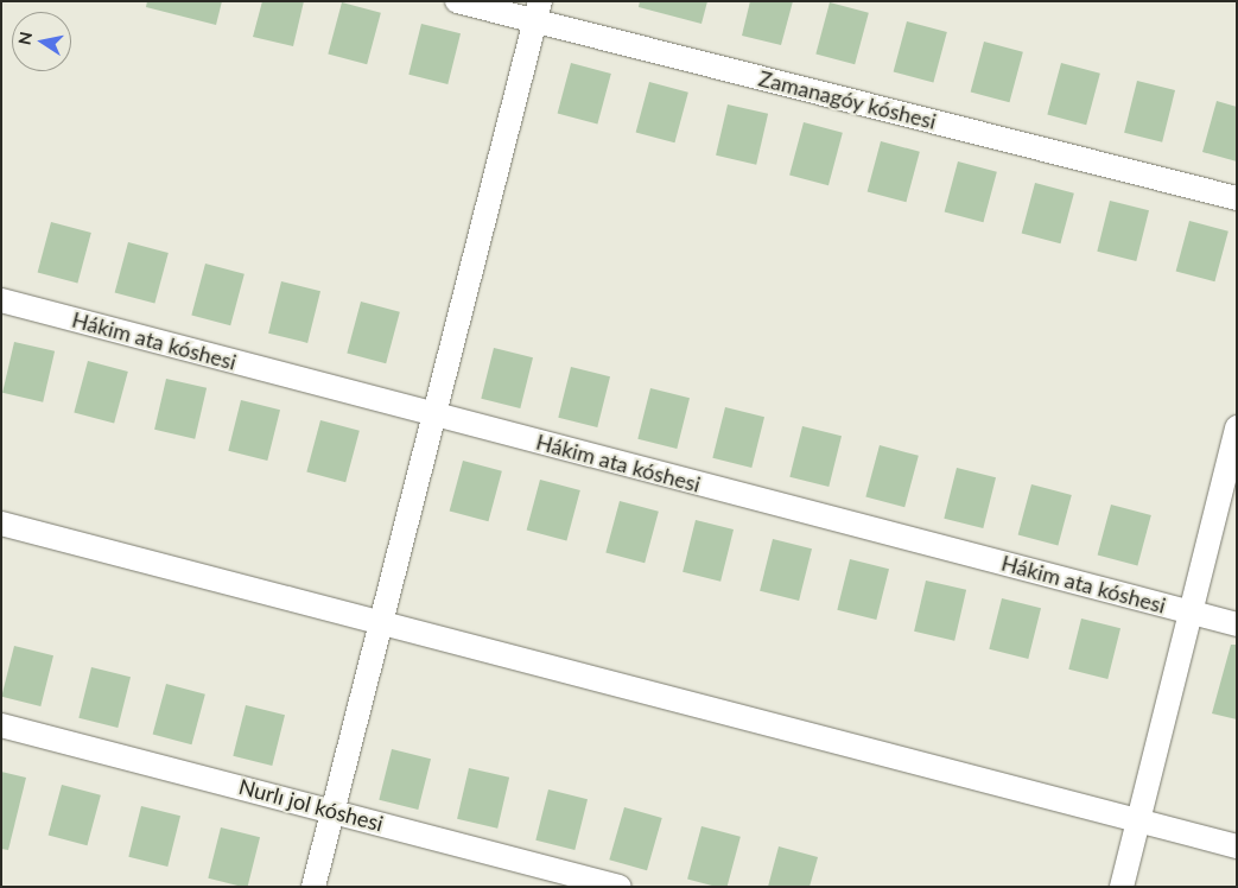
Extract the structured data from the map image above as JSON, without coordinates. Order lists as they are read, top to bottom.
{
  "streets": {
    "street": ["Zamanagóy kóshesi", "Hákim ata kóshesi", "Nurlı jol kóshesi"]
  },
  "north": "left"
}
